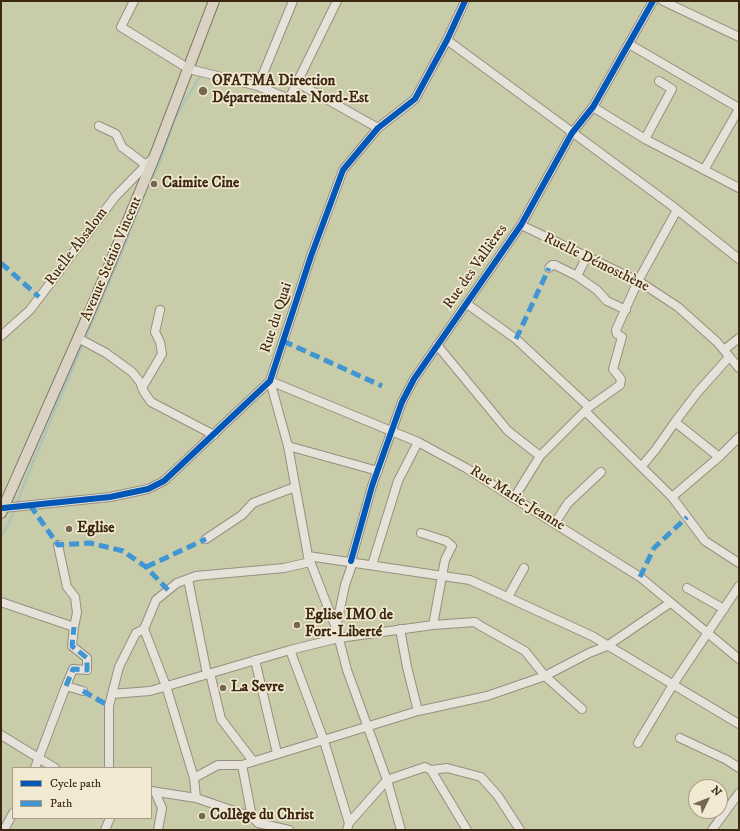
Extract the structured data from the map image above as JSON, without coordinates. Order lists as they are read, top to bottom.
{
  "streets": {
    "main road": ["Avenue Sténio Vincent"],
    "street": [
      "Ruelle Absalom",
      "Ruelle Démosthène",
      "Rue des Vallières",
      "Rue du Quai",
      "Rue Marie-Jeanne"
    ]
  },
  "crossings": [
    ["Ruelle Absalom", "Avenue Sténio Vincent"],
    ["Avenue Sténio Vincent", "Rue du Quai"],
    ["Ruelle Démosthène", "Rue des Vallières"],
    ["Rue des Vallières", "Rue Marie-Jeanne"],
    ["Rue du Quai", "Rue Marie-Jeanne"]
  ],
  "places": [
    "OFATMA Direction Départementale Nord-Est",
    "Caimite Cine",
    "Eglise",
    "Eglise IMO de Fort-Liberté",
    "La Sevre",
    "Collège du Christ"
  ],
  "legend": ["Cycle path", "Path"],
  "north": "top right"
}
